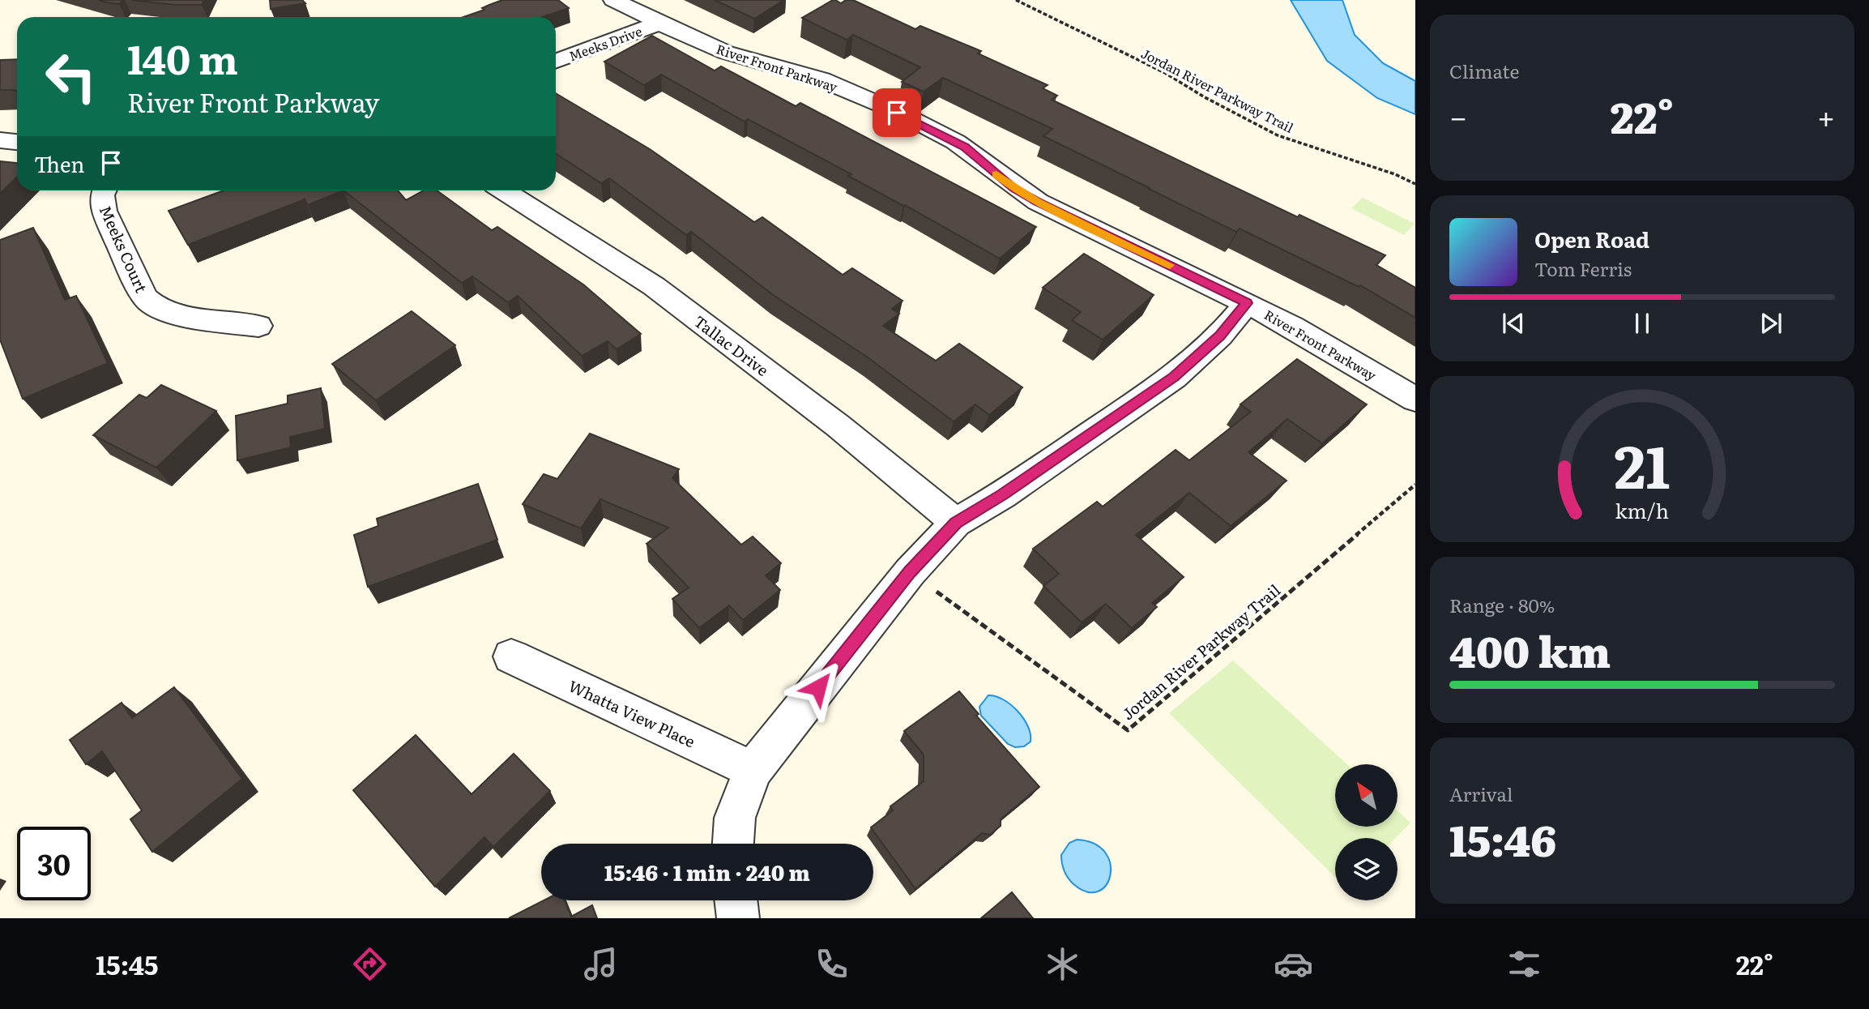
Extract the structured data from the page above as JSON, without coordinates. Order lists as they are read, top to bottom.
{
  "streets": {
    "street": [
      "Meeks Drive",
      "River Front Parkway",
      "Meeks Court",
      "Tallac Drive",
      "Whatta View Place"
    ],
    "path": ["Jordan River Parkway Trail"]
  },
  "crossings": [
    ["Meeks Drive", "River Front Parkway"]
  ],
  "north": "top left",
  "page": {
    "tile": [
      "Climate",
      ["Range · 80%", "400 km"],
      ["Arrival", "15:46"]
    ],
    "turn": ["140 m", "River Front Parkway"],
    "heat": ["−", "22°", "+"],
    "then": "Then",
    "song": ["Open Road", "Tom Ferris"],
    "limit": "30",
    "trip": "15:46 · 1 min · 240 m",
    "tabs": ["15:45", "22°"],
    "gauge": ["21", "km/h"]
  }
}
